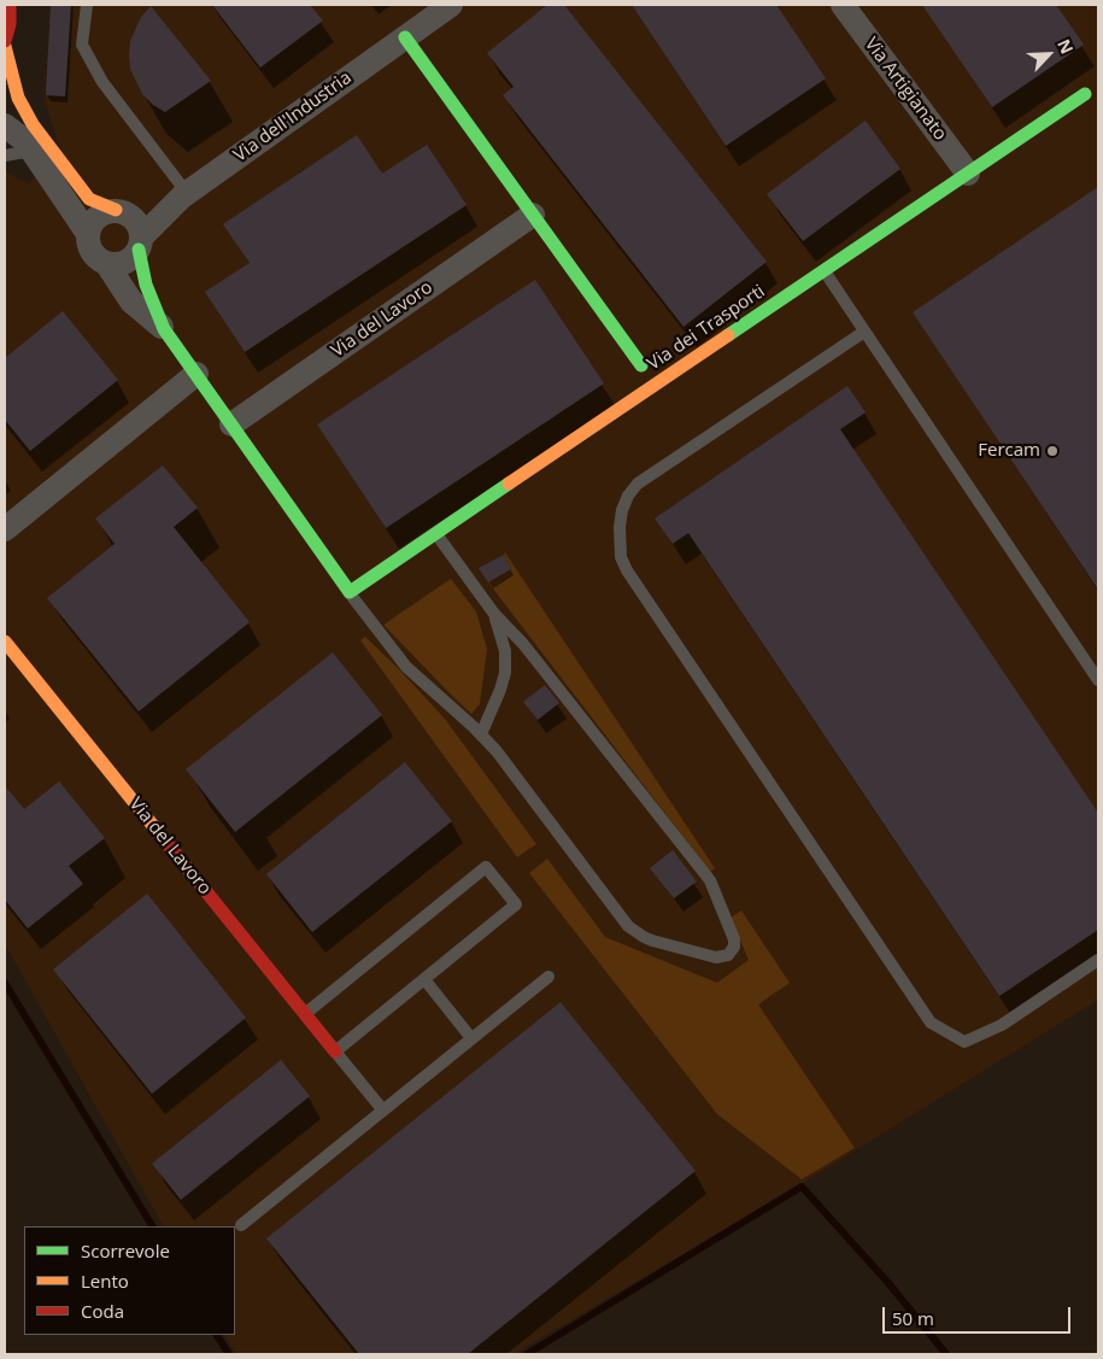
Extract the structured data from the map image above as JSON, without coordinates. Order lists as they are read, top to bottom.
{
  "streets": {
    "street": [
      "Via Artigianato",
      "Via dell'Industria",
      "Via del Lavoro",
      "Via dei Trasporti"
    ]
  },
  "crossings": [
    ["Via Artigianato", "Via dei Trasporti"]
  ],
  "places": ["Fercam"],
  "legend": ["Scorrevole", "Lento", "Coda"],
  "scale_bar": "50 m",
  "north": "top right"
}
